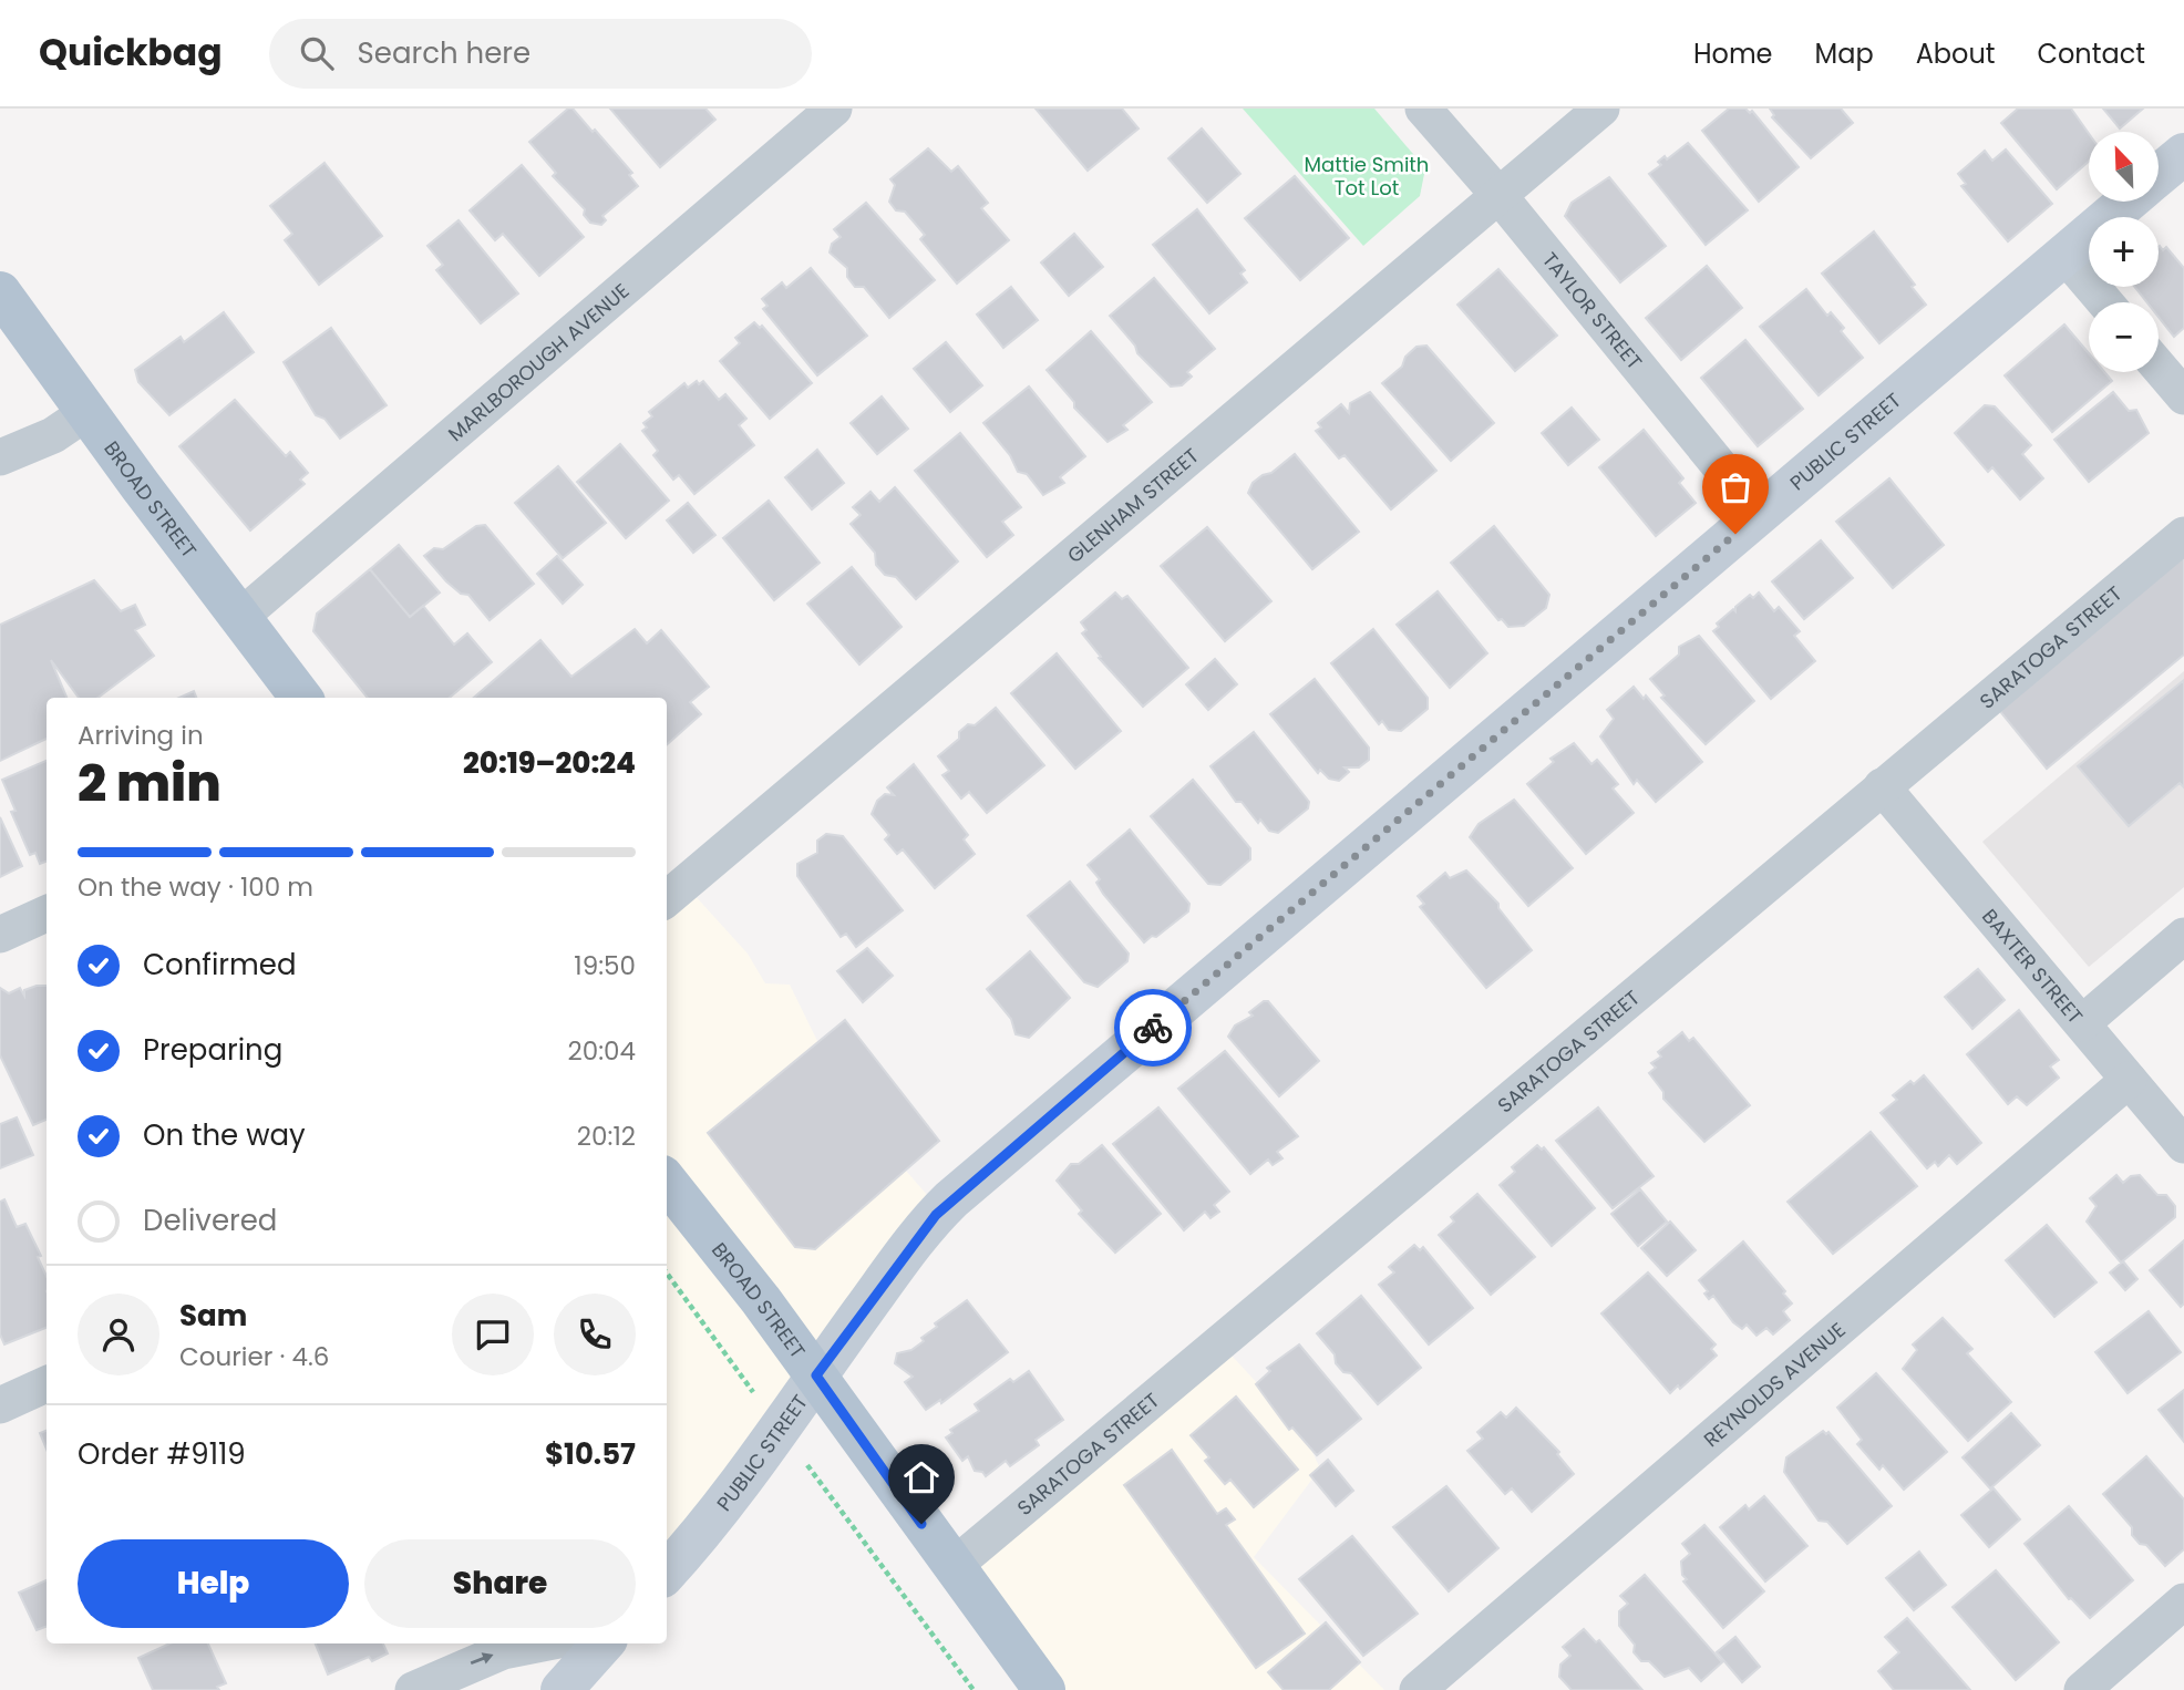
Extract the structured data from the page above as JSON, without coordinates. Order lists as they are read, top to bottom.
{
  "streets": {
    "main road": ["PUBLIC STREET", "BROAD STREET"],
    "street": [
      "TAYLOR STREET",
      "MARLBOROUGH AVENUE",
      "GLENHAM STREET",
      "SARATOGA STREET",
      "BAXTER STREET",
      "REYNOLDS AVENUE"
    ]
  },
  "crossings": [
    ["TAYLOR STREET", "PUBLIC STREET"],
    ["TAYLOR STREET", "GLENHAM STREET"],
    ["MARLBOROUGH AVENUE", "BROAD STREET"],
    ["PUBLIC STREET", "BROAD STREET"],
    ["BROAD STREET", "SARATOGA STREET"],
    ["SARATOGA STREET", "BAXTER STREET"],
    ["BAXTER STREET", "REYNOLDS AVENUE"]
  ],
  "parks": ["Mattie Smith Tot Lot"],
  "north": "top left",
  "page": {
    "header": "Quickbag",
    "search": "Search here",
    "nav": [
      "Home",
      "Map",
      "About",
      "Contact"
    ],
    "map_buttons": ["+", "−"],
    "heading": ["2 min", "Arriving in", "20:19–20:24"],
    "panel": [
      "Sam",
      "Courier · 4.6",
      "Order #9119",
      "$10.57"
    ],
    "bar": "On the way · 100 m",
    "list": [
      ["Confirmed", "19:50"],
      ["Preparing", "20:04"],
      ["On the way", "20:12"],
      "Delivered"
    ],
    "buttons": ["Help", "Share"]
  }
}
